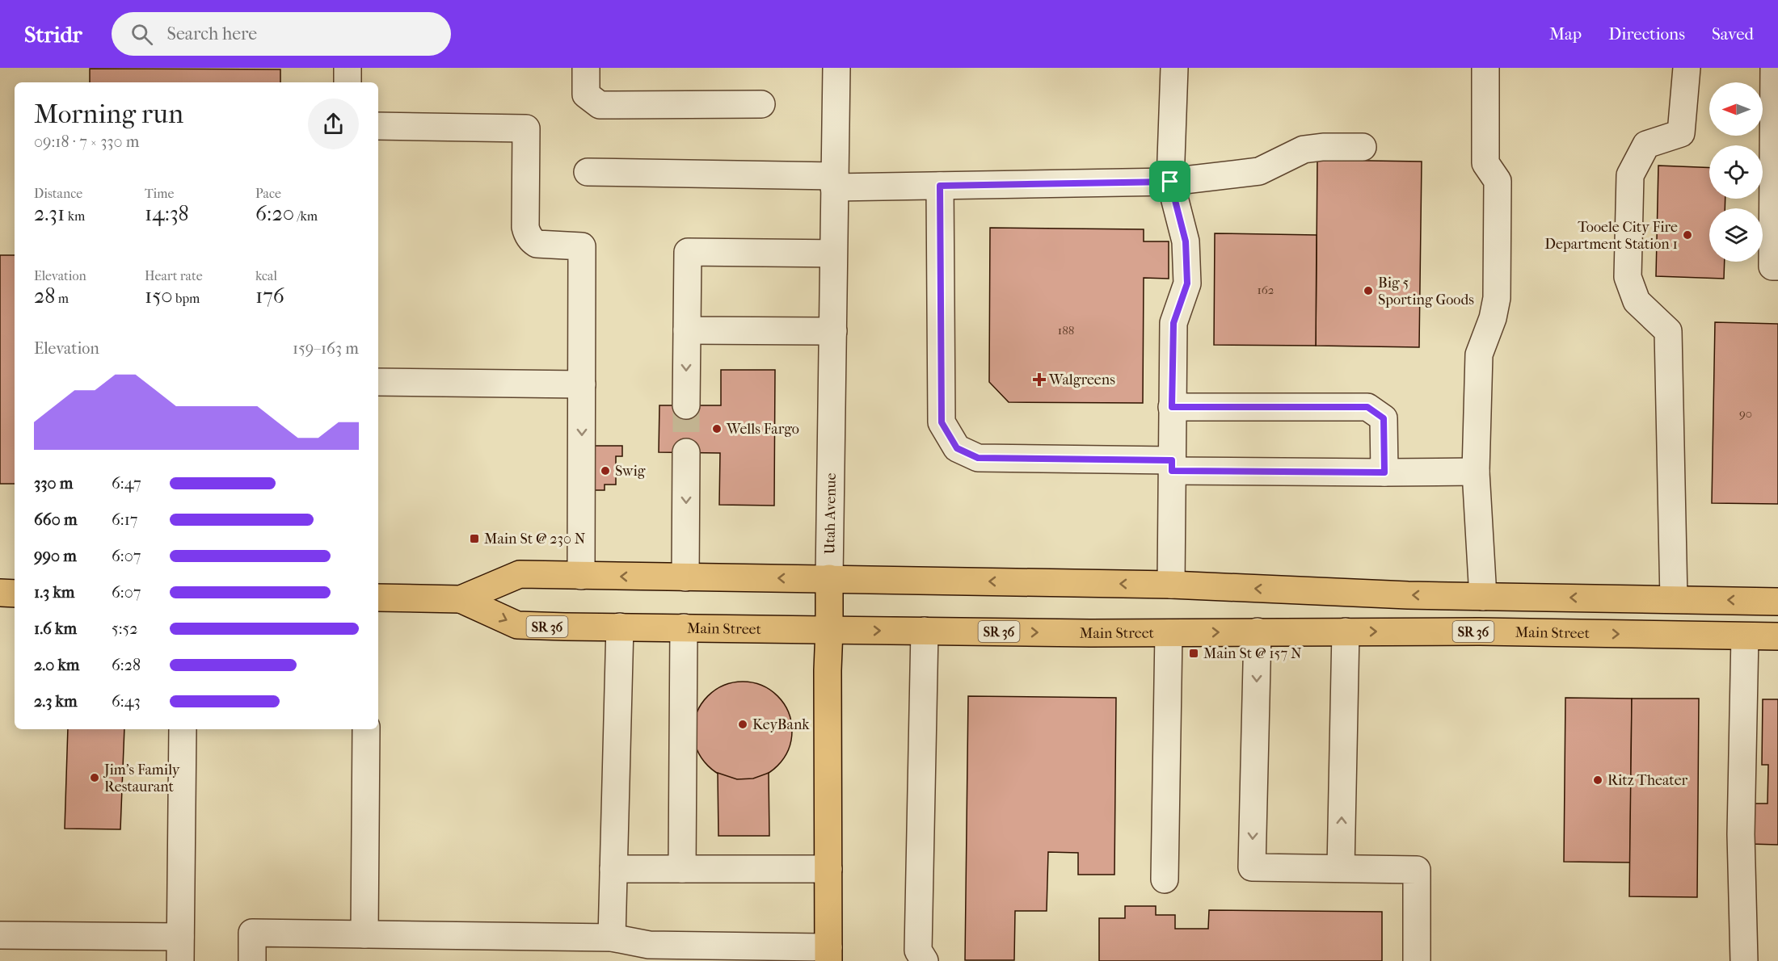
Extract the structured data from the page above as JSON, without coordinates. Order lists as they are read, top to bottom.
{
  "streets": {
    "main road": ["Utah Avenue", "SR 36", "Main Street"]
  },
  "crossings": [
    ["Utah Avenue", "Main Street"]
  ],
  "places": {
    "other": [
      "Tooele City Fire Department Station 1",
      "Big 5 Sporting Goods",
      "Wells Fargo",
      "Swig",
      "KeyBank",
      "Jim's Family Restaurant",
      "Ritz Theater"
    ],
    "health": ["Walgreens"],
    "transit": ["Main St @ 230 N", "Main St @ 157 N"]
  },
  "house_numbers": ["162", "188", "90"],
  "north": "left",
  "page": {
    "header": "Stridr",
    "search": "Search here",
    "nav": ["Map", "Directions", "Saved"],
    "heading": ["Morning run", "09:18 · 7 × 330 m"],
    "stats": [
      ["Distance", "2.31 km"],
      ["Time", "14:38"],
      ["Pace", "6:20 /km"],
      ["Elevation", "28 m"],
      ["Heart rate", "150 bpm"],
      ["kcal", "176"]
    ],
    "chart": ["Elevation", "159–163 m"],
    "list": [
      {
        "name": "330 m",
        "note": "6:47"
      },
      {
        "name": "660 m",
        "note": "6:17"
      },
      {
        "name": "990 m",
        "note": "6:07"
      },
      {
        "name": "1.3 km",
        "note": "6:07"
      },
      {
        "name": "1.6 km",
        "note": "5:52"
      },
      {
        "name": "2.0 km",
        "note": "6:28"
      },
      {
        "name": "2.3 km",
        "note": "6:43"
      }
    ]
  }
}
